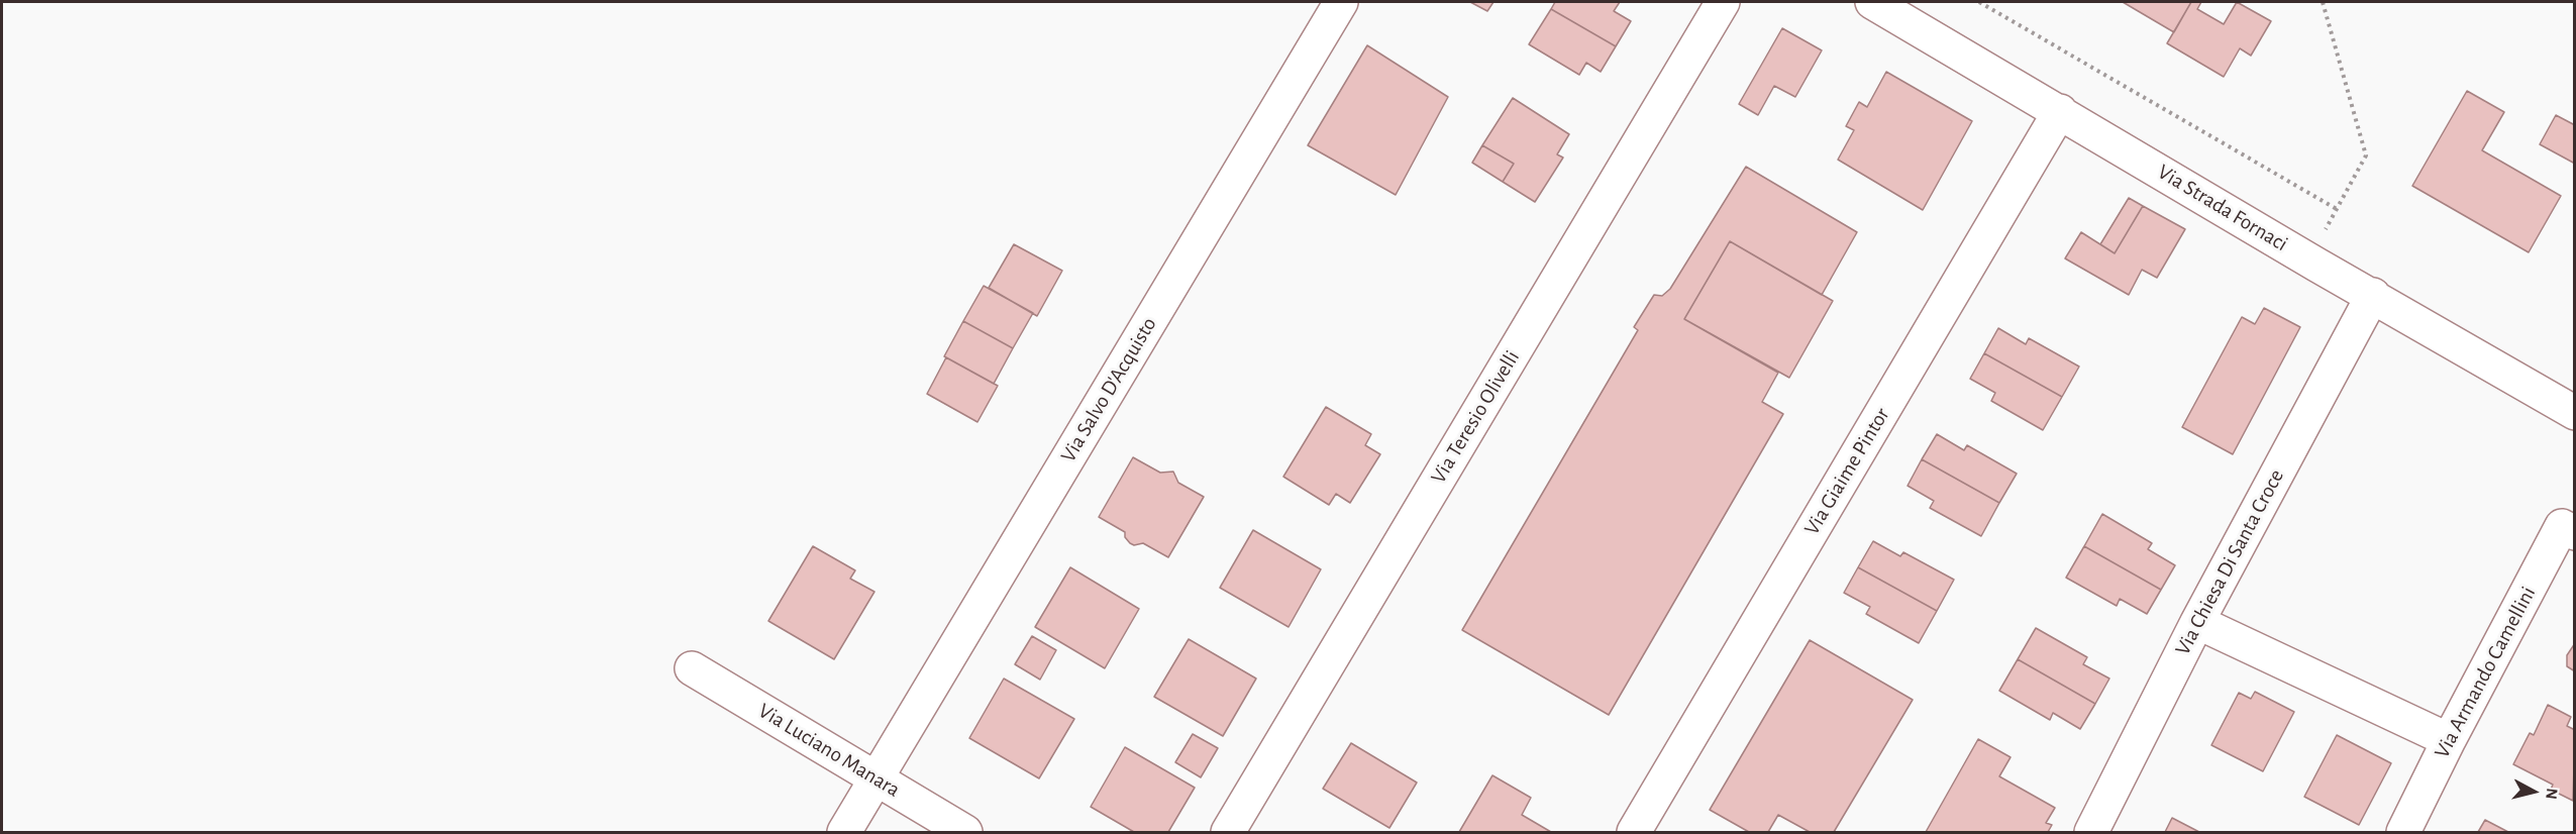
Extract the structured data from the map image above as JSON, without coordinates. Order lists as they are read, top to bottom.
{
  "streets": {
    "street": [
      "Via Strada Fornaci",
      "Via Salvo D'Acquisto",
      "Via Teresio Olivelli",
      "Via Giaime Pintor",
      "Via Chiesa Di Santa Croce",
      "Via Armando Camellini",
      "Via Luciano Manara"
    ]
  },
  "crossings": [
    ["Via Strada Fornaci", "Via Giaime Pintor"],
    ["Via Strada Fornaci", "Via Chiesa Di Santa Croce"],
    ["Via Salvo D'Acquisto", "Via Luciano Manara"]
  ],
  "north": "right"
}
